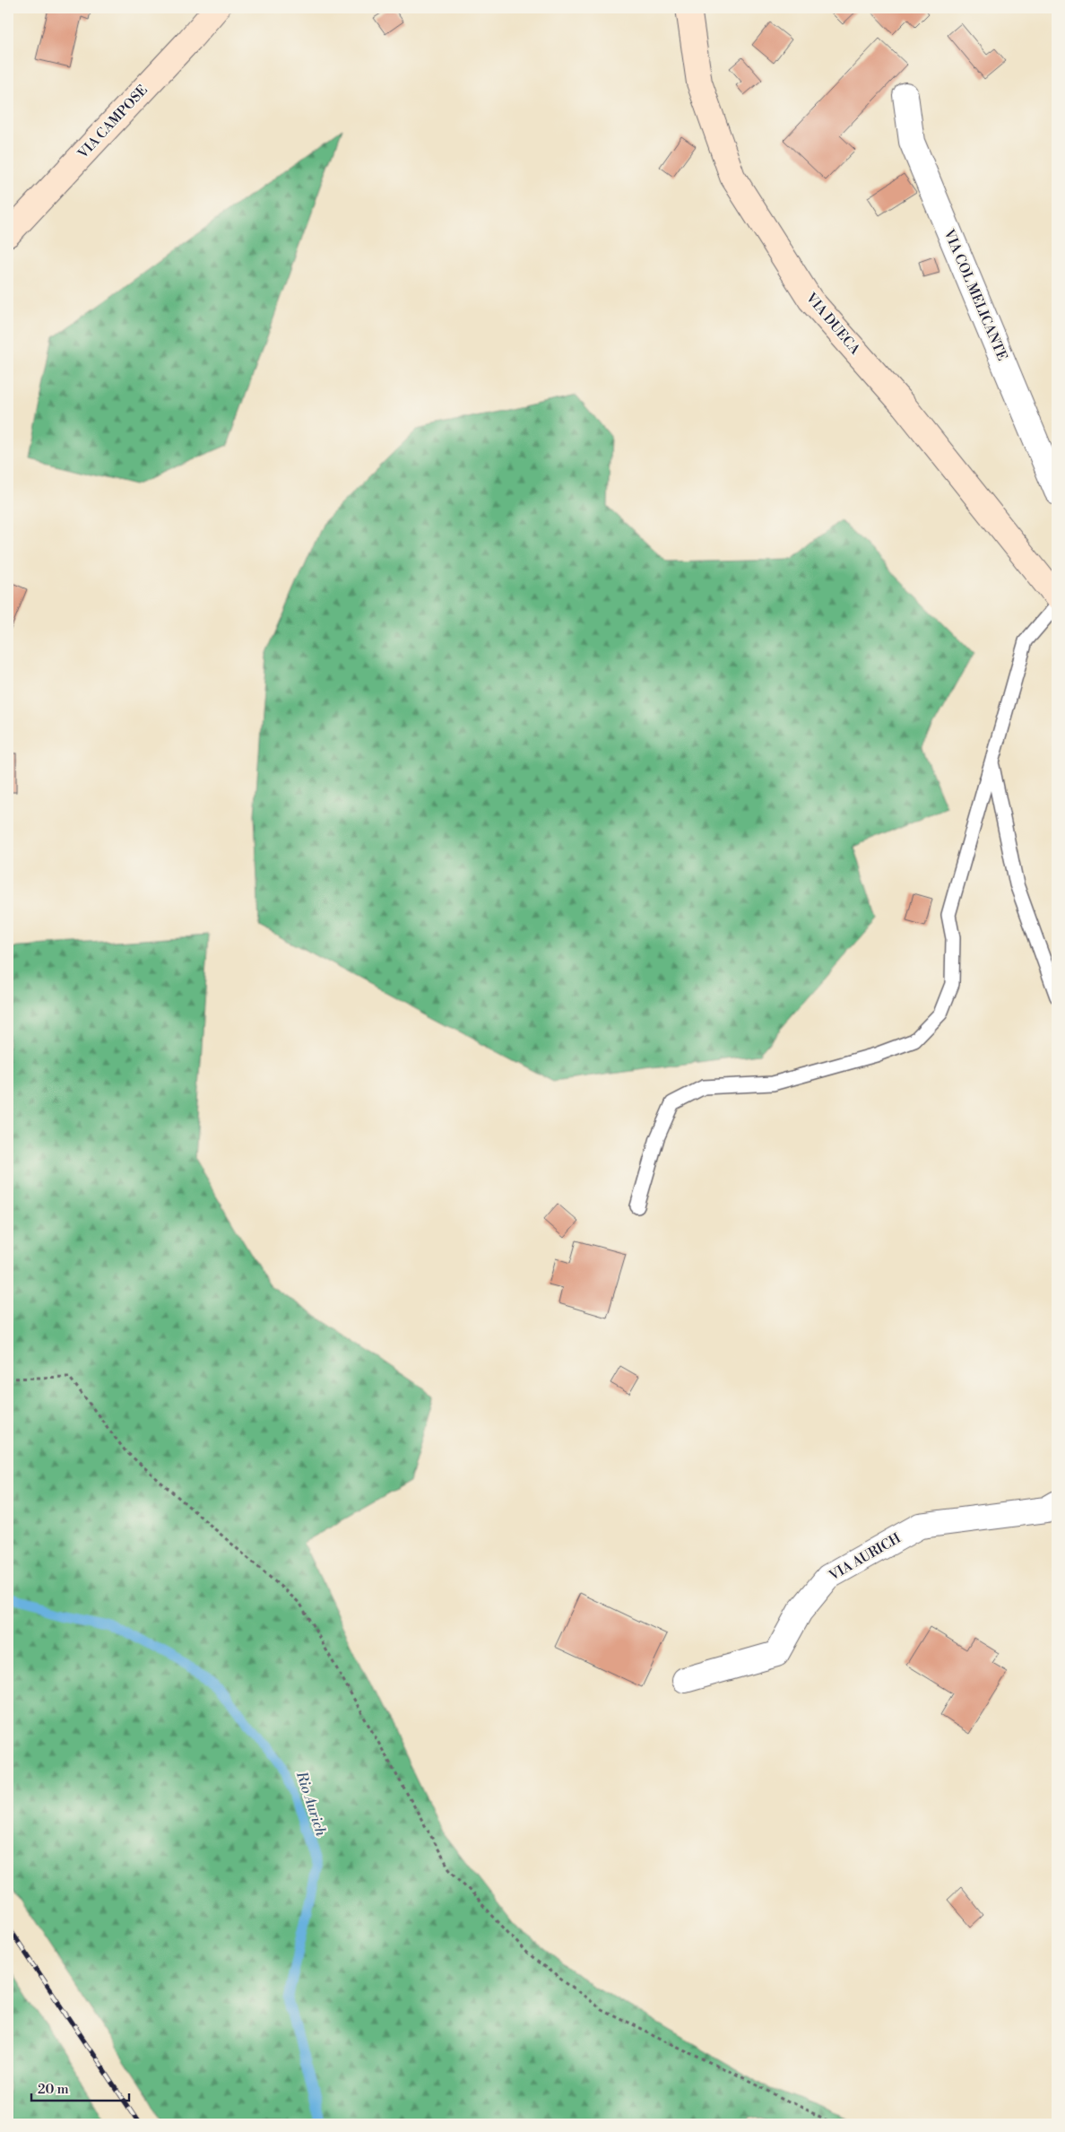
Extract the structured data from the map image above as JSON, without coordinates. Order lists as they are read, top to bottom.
{
  "streets": {
    "street": [
      "VIA CAMPOSE",
      "VIA COL MELICANTE",
      "VIA DUECA",
      "VIA AURICH"
    ]
  },
  "water": ["Rio Aurich"],
  "scale_bar": "20 m"
}
